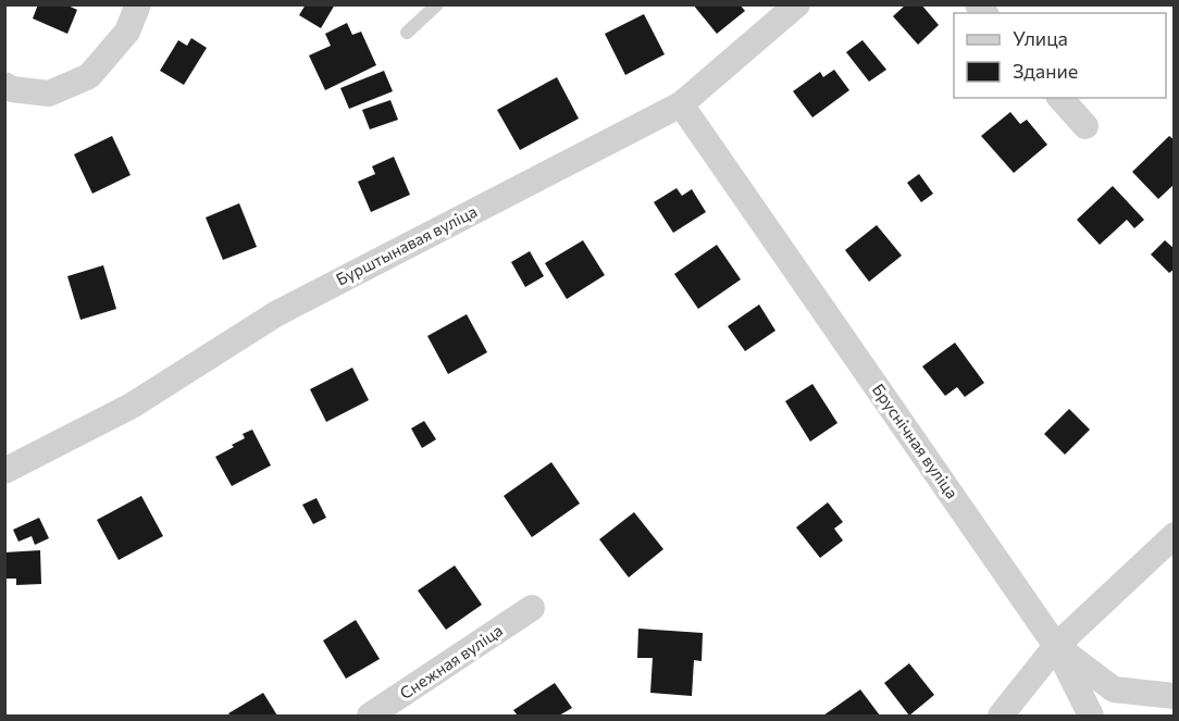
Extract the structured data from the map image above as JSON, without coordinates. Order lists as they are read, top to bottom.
{
  "streets": {
    "street": ["Бурштынавая вуліца", "Бруснічная вуліца", "Снежная вуліца"]
  },
  "crossings": [
    ["Бурштынавая вуліца", "Бруснічная вуліца"]
  ],
  "legend": ["Улица", "Здание"]
}
